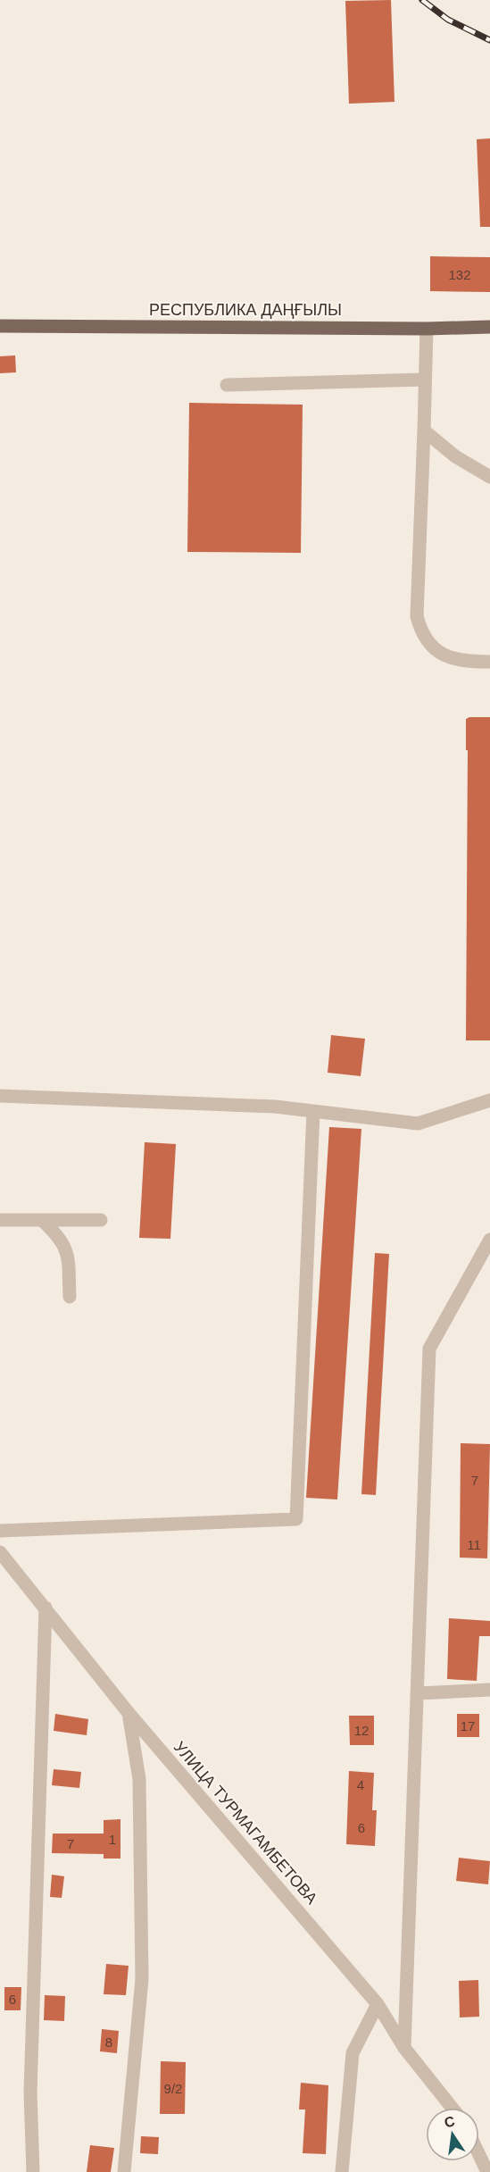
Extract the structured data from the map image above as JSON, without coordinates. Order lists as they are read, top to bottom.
{
  "streets": {
    "main road": ["РЕСПУБЛИКА ДАҢҒЫЛЫ"],
    "street": ["УЛИЦА ТУРМАГАМБЕТОВА"]
  },
  "house_numbers": [
    "132",
    "7",
    "11",
    "17",
    "12",
    "4",
    "6",
    "1",
    "7",
    "6",
    "8",
    "9/2"
  ],
  "north": "top"
}
